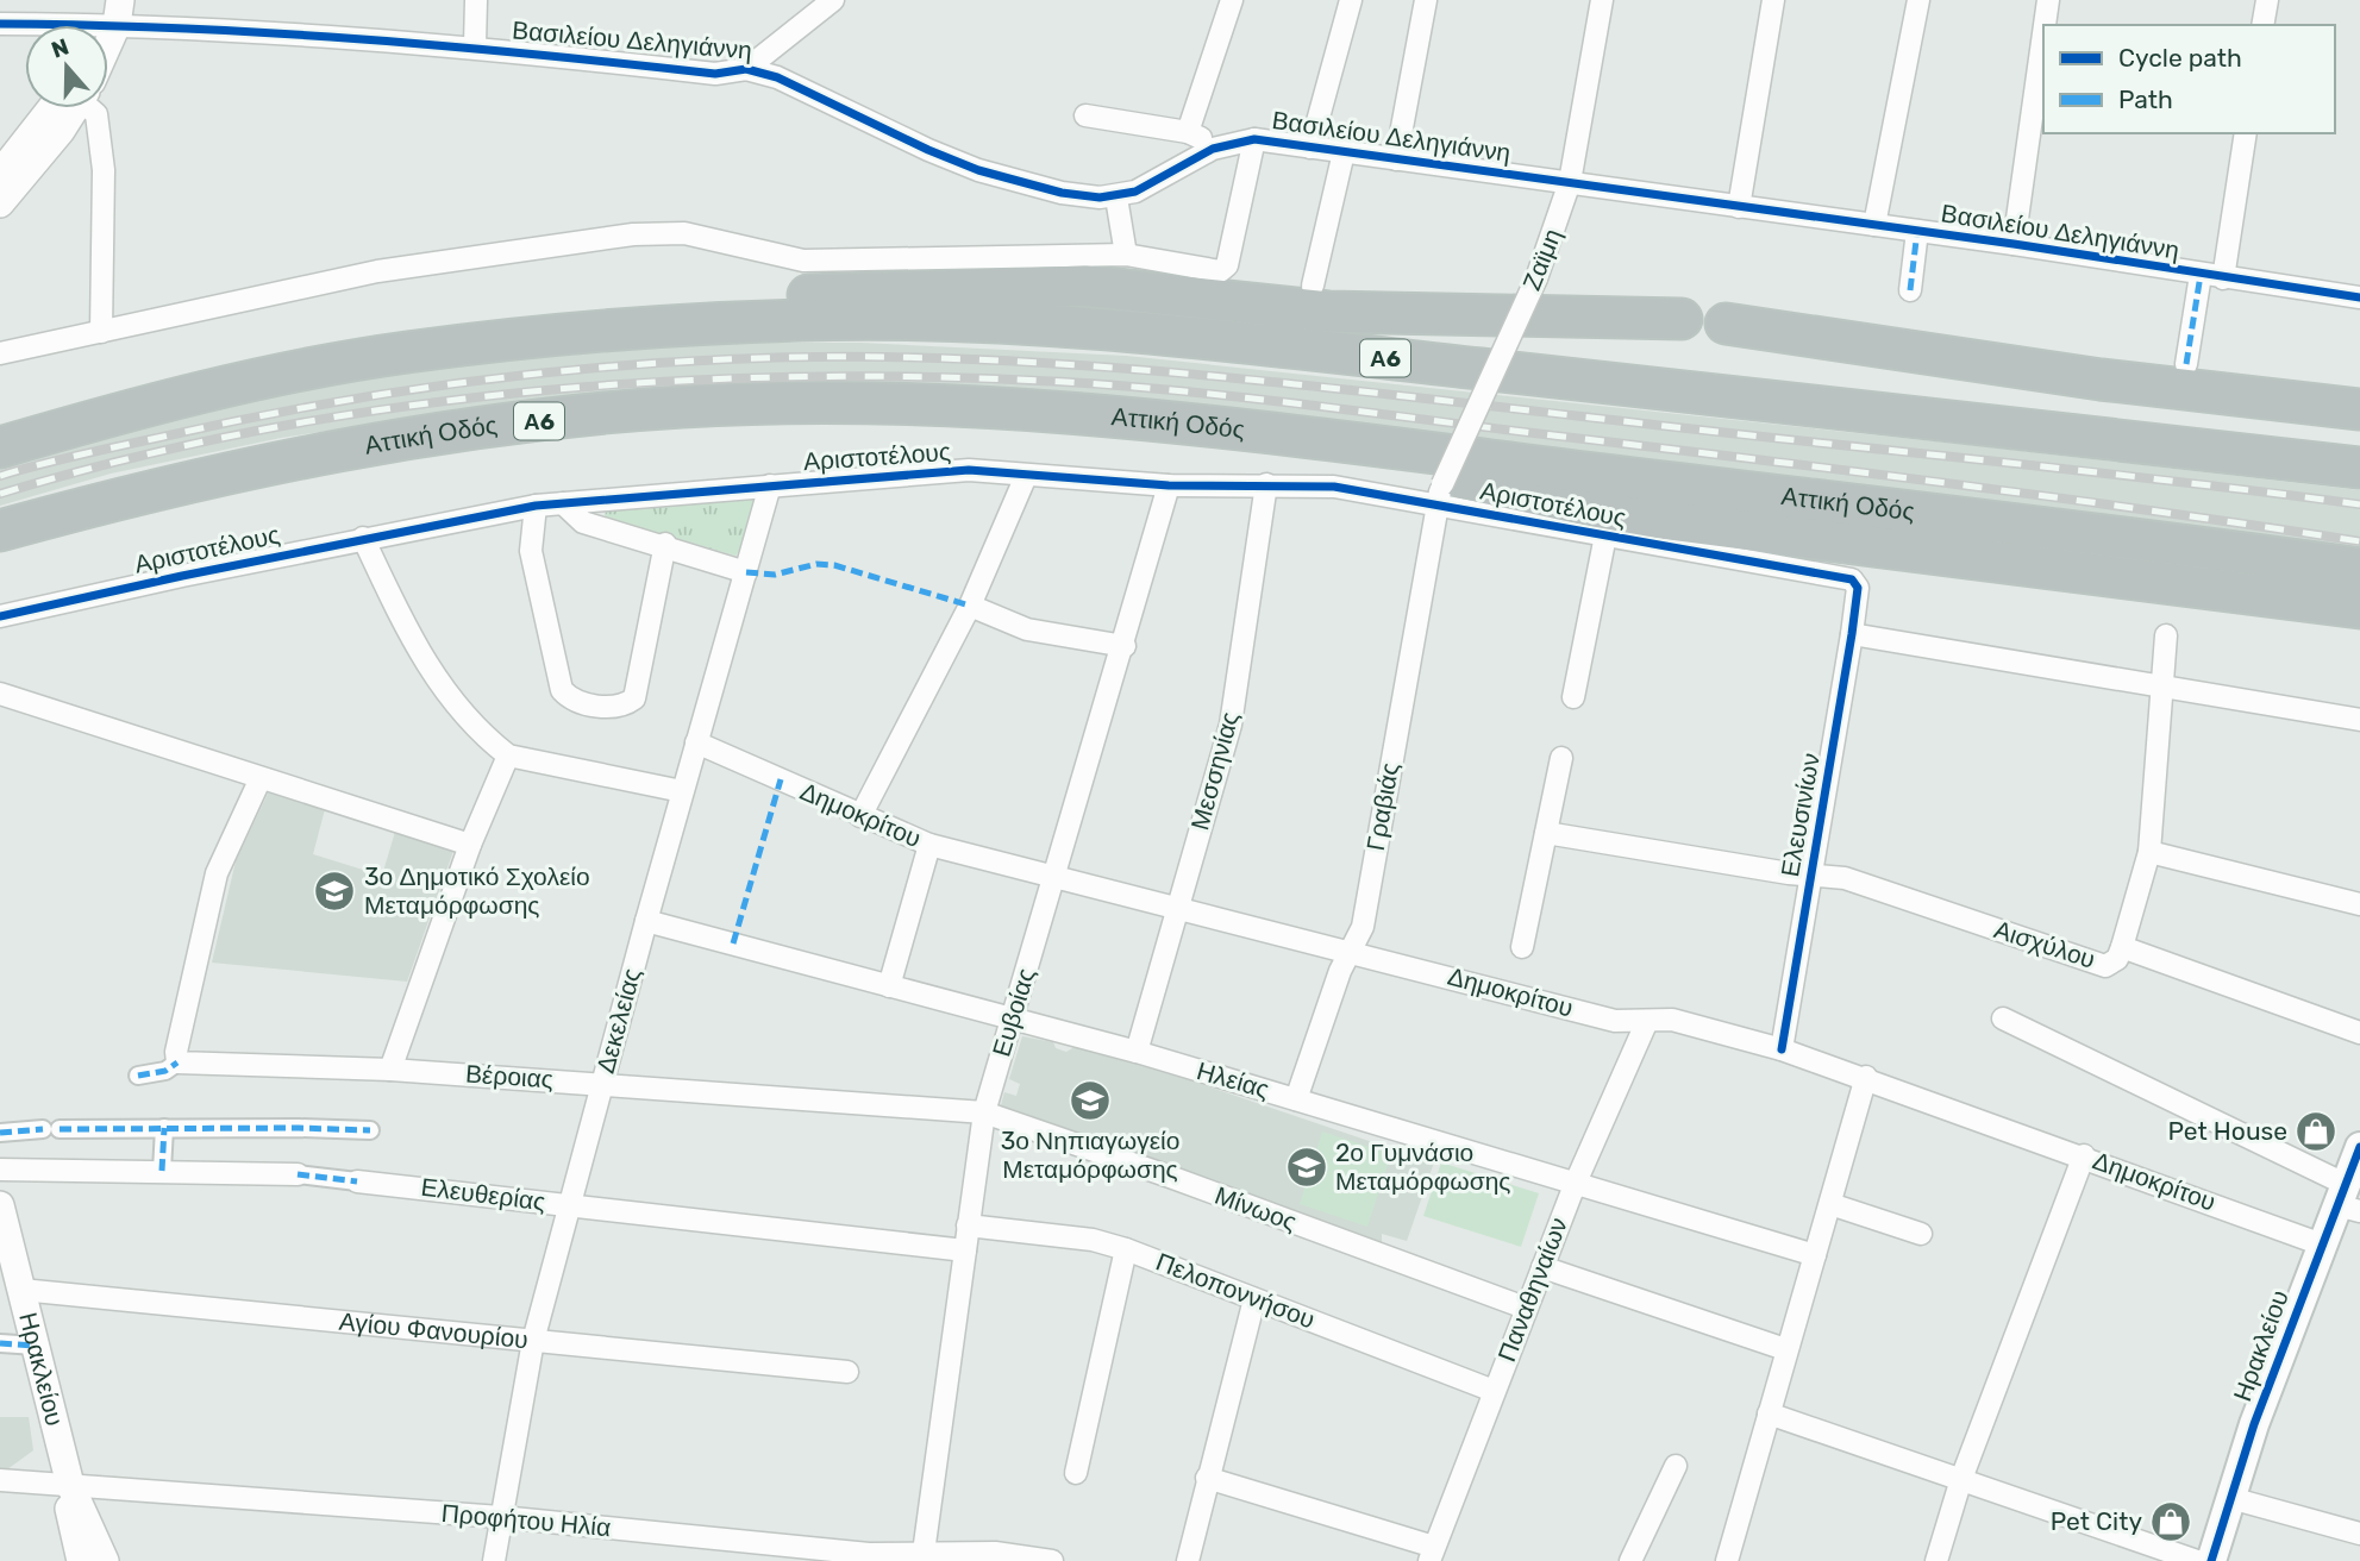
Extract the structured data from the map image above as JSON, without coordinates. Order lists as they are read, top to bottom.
{
  "streets": {
    "highway": ["Α6", "Αττική Οδός"],
    "main road": ["Ηρακλείου"],
    "street": [
      "Βασιλείου Δεληγιάννη",
      "Ζαϊμη",
      "Αριστοτέλους",
      "Μεσσηνίας",
      "Γραβιάς",
      "Δημοκρίτου",
      "Ελευσινίων",
      "Αισχύλου",
      "Ευβοίας",
      "Δεκελείας",
      "Βέροιας",
      "Ηλείας",
      "Ελευθερίας",
      "Μίνωος",
      "Παναθηναίων",
      "Πελοποννήσου",
      "Αγίου Φανουρίου",
      "Προφήτου Ηλία"
    ]
  },
  "crossings": [
    ["Βασιλείου Δεληγιάννη", "Ζαϊμη"],
    ["Ζαϊμη", "Αριστοτέλους"],
    ["Ζαϊμη", "Γραβιάς"],
    ["Αριστοτέλους", "Μεσσηνίας"],
    ["Αριστοτέλους", "Γραβιάς"],
    ["Αριστοτέλους", "Ελευσινίων"],
    ["Αριστοτέλους", "Ευβοίας"],
    ["Αριστοτέλους", "Δεκελείας"],
    ["Μεσσηνίας", "Δημοκρίτου"],
    ["Μεσσηνίας", "Ηλείας"],
    ["Γραβιάς", "Δημοκρίτου"],
    ["Γραβιάς", "Ηλείας"],
    ["Δημοκρίτου", "Ελευσινίων"],
    ["Δημοκρίτου", "Ευβοίας"],
    ["Δημοκρίτου", "Δεκελείας"],
    ["Δημοκρίτου", "Παναθηναίων"],
    ["Δημοκρίτου", "Ηρακλείου"],
    ["Ελευσινίων", "Αισχύλου"],
    ["Ευβοίας", "Βέροιας"],
    ["Ευβοίας", "Ηλείας"],
    ["Ευβοίας", "Ελευθερίας"],
    ["Ευβοίας", "Μίνωος"],
    ["Ευβοίας", "Πελοποννήσου"],
    ["Ευβοίας", "Προφήτου Ηλία"],
    ["Δεκελείας", "Βέροιας"],
    ["Δεκελείας", "Ηλείας"],
    ["Δεκελείας", "Ελευθερίας"],
    ["Δεκελείας", "Αγίου Φανουρίου"],
    ["Δεκελείας", "Προφήτου Ηλία"],
    ["Βέροιας", "Μίνωος"],
    ["Ηλείας", "Παναθηναίων"],
    ["Μίνωος", "Παναθηναίων"],
    ["Παναθηναίων", "Πελοποννήσου"],
    ["Αγίου Φανουρίου", "Ηρακλείου"],
    ["Ηρακλείου", "Προφήτου Ηλία"]
  ],
  "places": {
    "school or university": ["3ο Δημοτικό Σχολείο Μεταμόρφωσης", "3ο Νηπιαγωγείο Μεταμόρφωσης", "2ο Γυμνάσιο Μεταμόρφωσης"],
    "shop": ["Pet House", "Pet City"]
  },
  "legend": ["Cycle path", "Path"],
  "north": "top"
}
